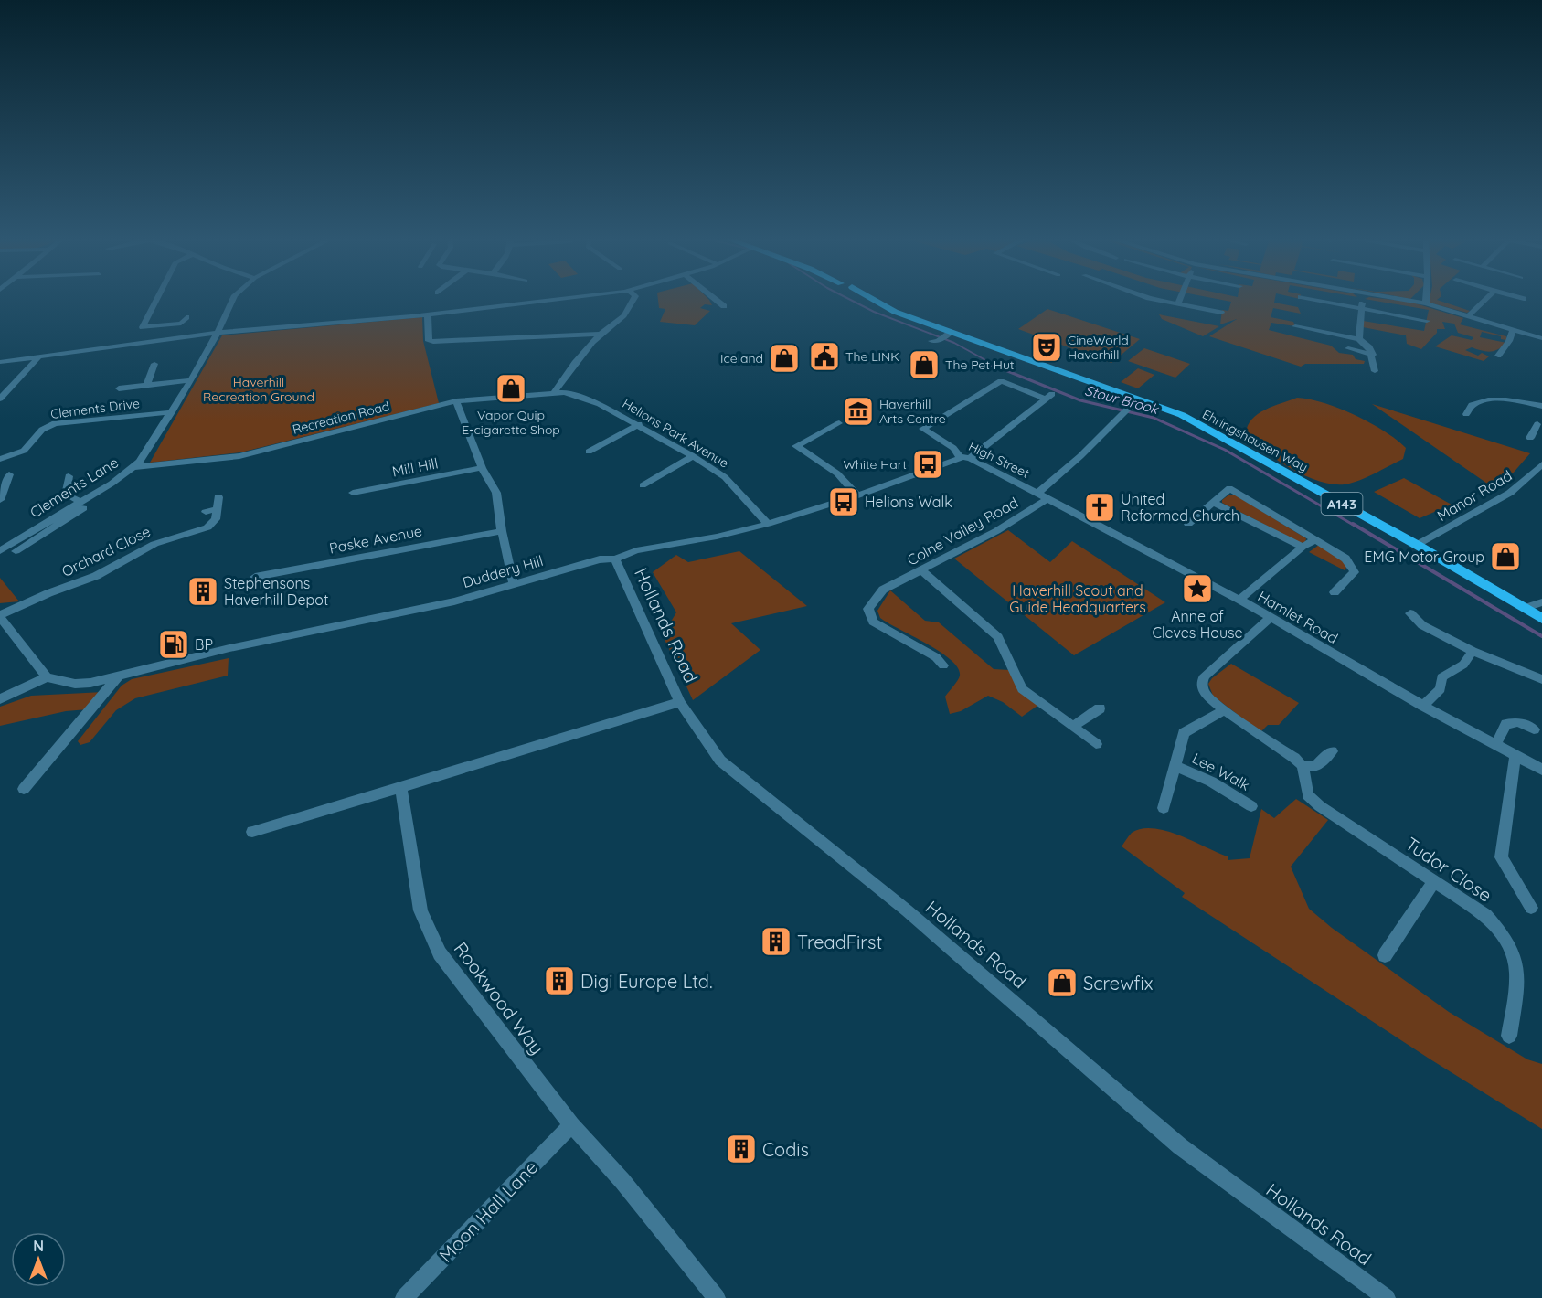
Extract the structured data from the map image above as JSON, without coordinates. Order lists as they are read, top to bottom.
{
  "streets": {
    "main road": ["Ehringshausen Way", "A143"],
    "street": [
      "Clements Drive",
      "Recreation Road",
      "Helions Park Avenue",
      "High Street",
      "Mill Hill",
      "Clements Lane",
      "Manor Road",
      "Colne Valley Road",
      "Paske Avenue",
      "Orchard Close",
      "Duddery Hill",
      "Hamlet Road",
      "Hollands Road",
      "Lee Walk",
      "Tudor Close",
      "Rookwood Way",
      "Moon Hall Lane"
    ]
  },
  "crossings": [
    ["Clements Drive", "Clements Lane"],
    ["Recreation Road", "Helions Park Avenue"],
    ["Recreation Road", "Clements Lane"],
    ["Helions Park Avenue", "Duddery Hill"],
    ["Ehringshausen Way", "Manor Road"],
    ["High Street", "Duddery Hill"],
    ["High Street", "Hamlet Road"],
    ["Colne Valley Road", "Hamlet Road"],
    ["Duddery Hill", "Hollands Road"],
    ["Rookwood Way", "Moon Hall Lane"]
  ],
  "water": ["Stour Brook"],
  "parks": ["Haverhill Recreation Ground", "Haverhill Scout and Guide Headquarters"],
  "places": {
    "theatre": ["CineWorld Haverhill"],
    "public building": ["The LINK"],
    "shop": [
      "Iceland",
      "The Pet Hut",
      "Vapor Quip E-cigarette Shop",
      "EMG Motor Group",
      "Screwfix"
    ],
    "museum": ["Haverhill Arts Centre"],
    "bus stop": ["White Hart", "Helions Walk"],
    "church": ["United Reformed Church"],
    "place": ["Anne of Cleves House"],
    "building": [
      "Stephensons Haverhill Depot",
      "TreadFirst",
      "Digi Europe Ltd.",
      "Codis"
    ],
    "fuel station": ["BP"]
  },
  "north": "top"
}
